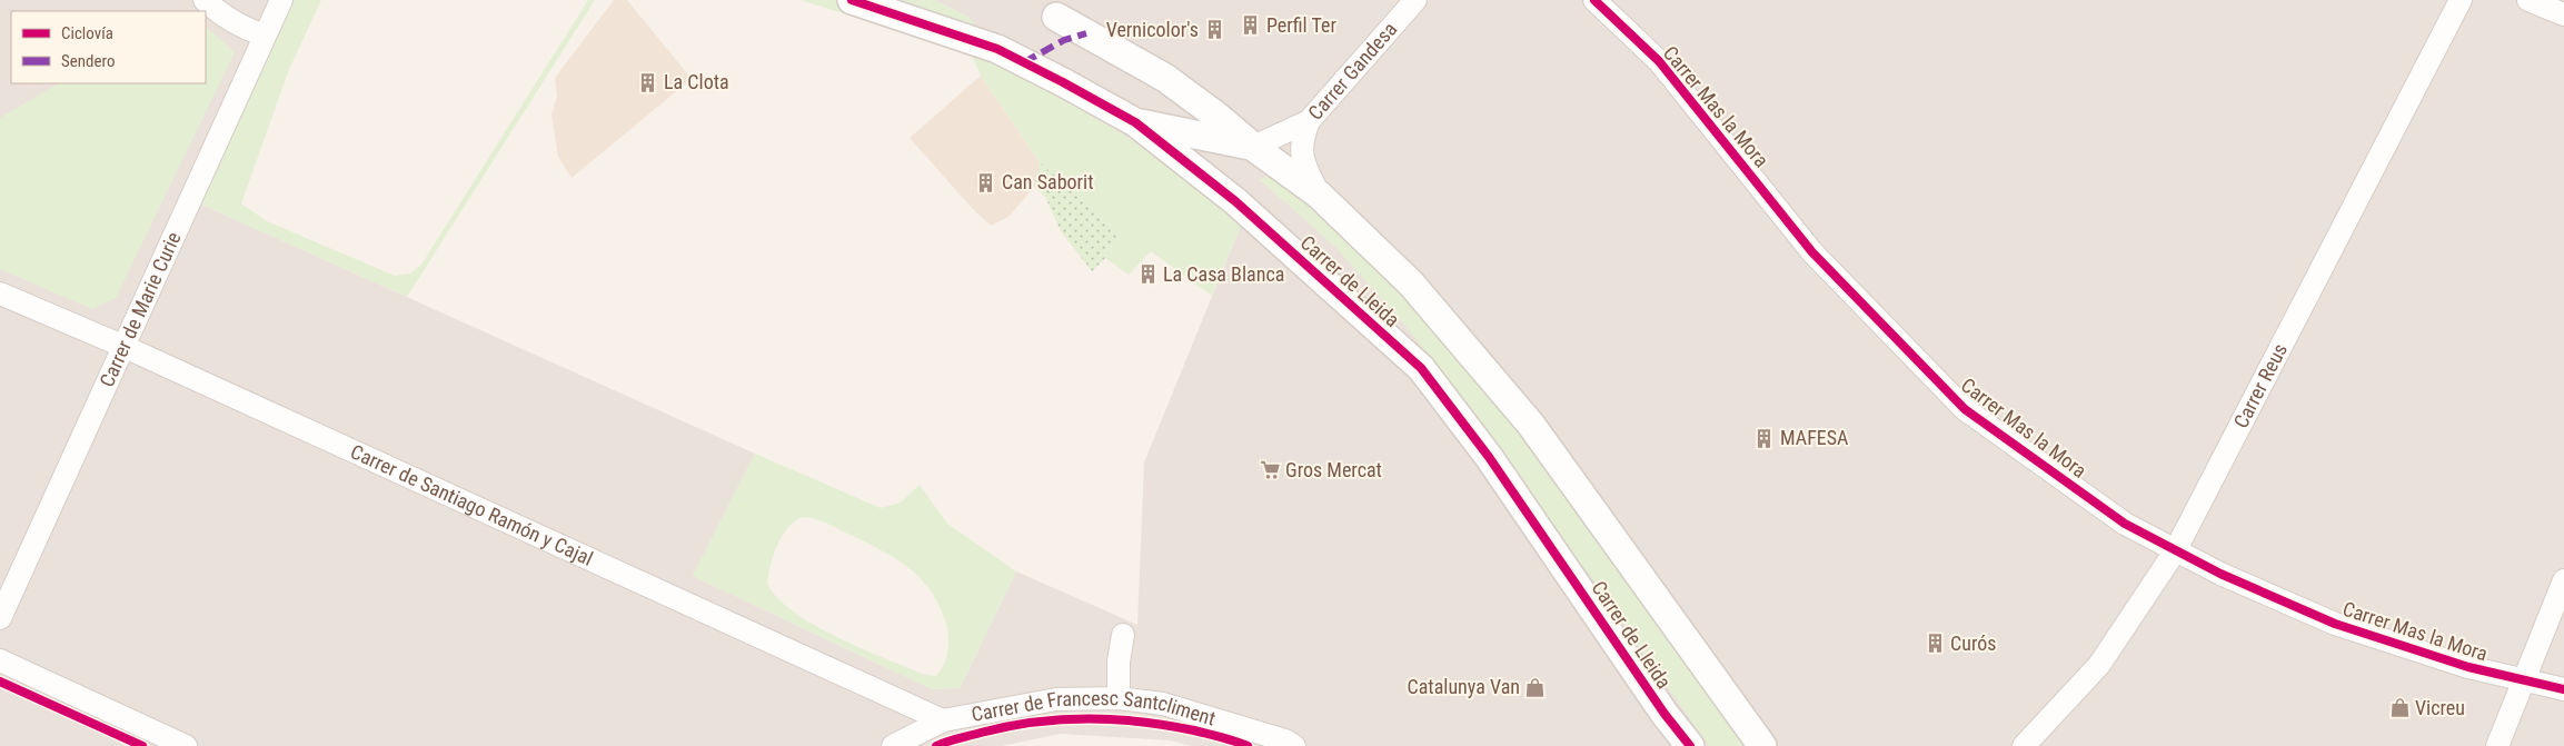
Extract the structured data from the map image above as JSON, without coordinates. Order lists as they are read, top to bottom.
{
  "streets": {
    "street": [
      "Carrer Gandesa",
      "Carrer Mas la Mora",
      "Carrer de Lleida",
      "Carrer de Marie Curie",
      "Carrer Reus",
      "Carrer de Santiago Ramón y Cajal",
      "Carrer de Francesc Santcliment"
    ]
  },
  "crossings": [
    ["Carrer Gandesa", "Carrer de Lleida"],
    ["Carrer Mas la Mora", "Carrer Reus"],
    ["Carrer de Marie Curie", "Carrer de Santiago Ramón y Cajal"],
    ["Carrer de Santiago Ramón y Cajal", "Carrer de Francesc Santcliment"]
  ],
  "places": {
    "building": [
      "Perfil Ter",
      "Vernicolor's",
      "La Clota",
      "Can Saborit",
      "La Casa Blanca",
      "MAFESA",
      "Curós"
    ],
    "supermarket": ["Gros Mercat"],
    "shop": ["Catalunya Van", "Vicreu"]
  },
  "legend": ["Ciclovía", "Sendero"]
}
